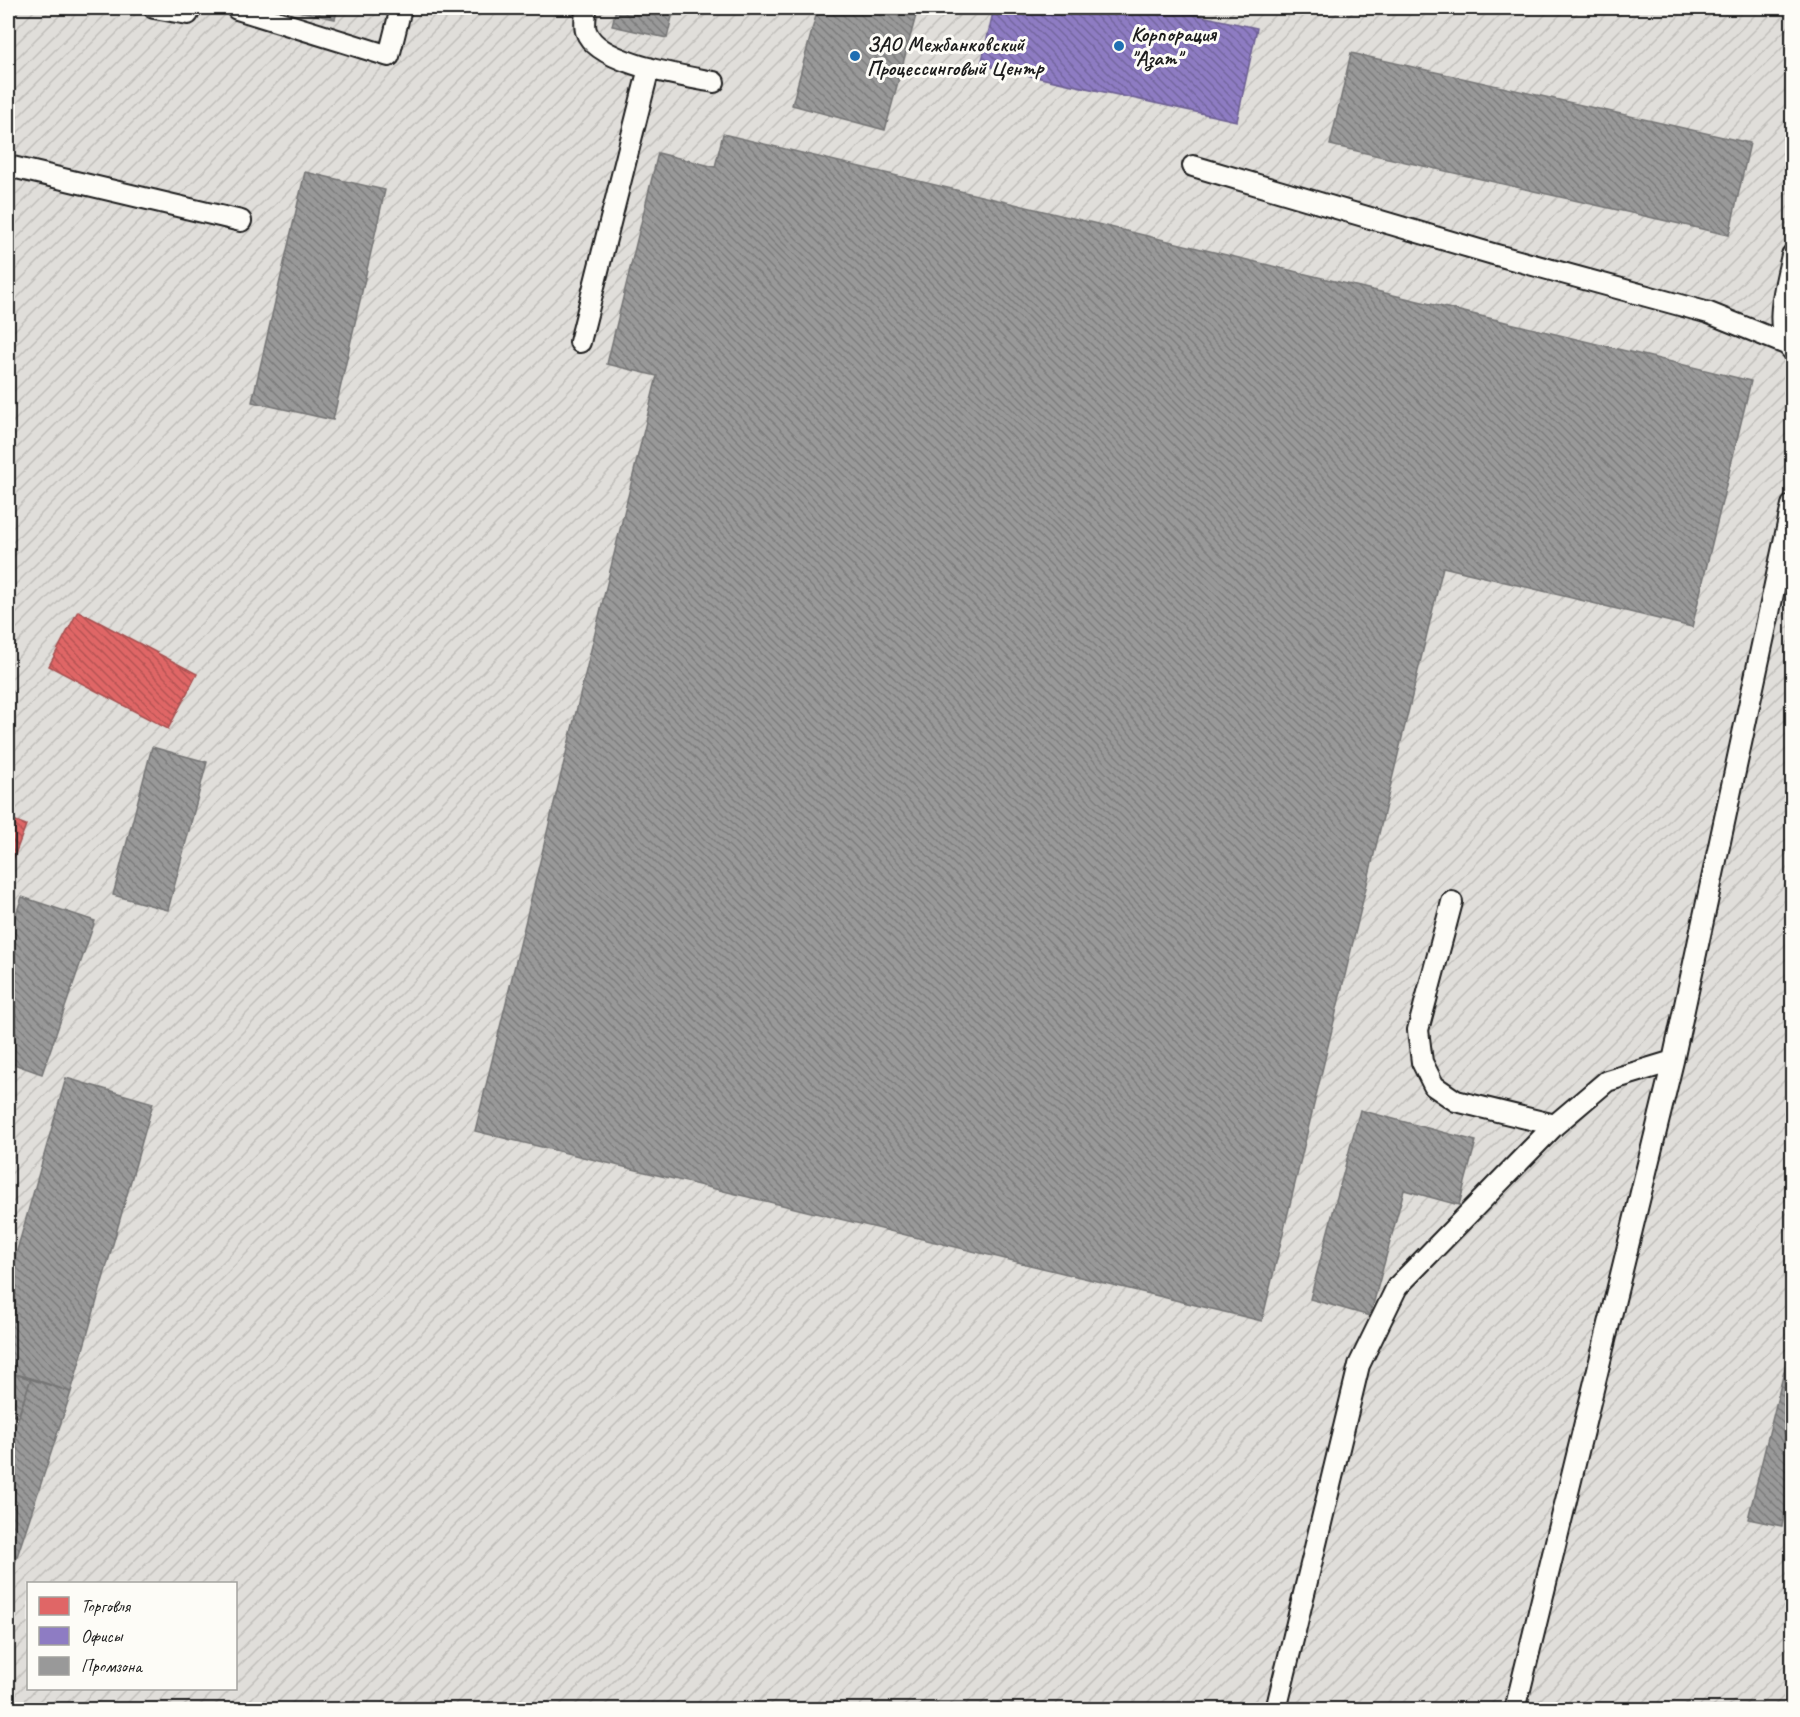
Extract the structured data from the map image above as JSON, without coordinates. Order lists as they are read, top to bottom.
{
  "places": ["Корпорация \"Азат\"", "ЗАО Межбанковский Процессинговый Центр"],
  "legend": ["Торговля", "Офисы", "Промзона"]
}
